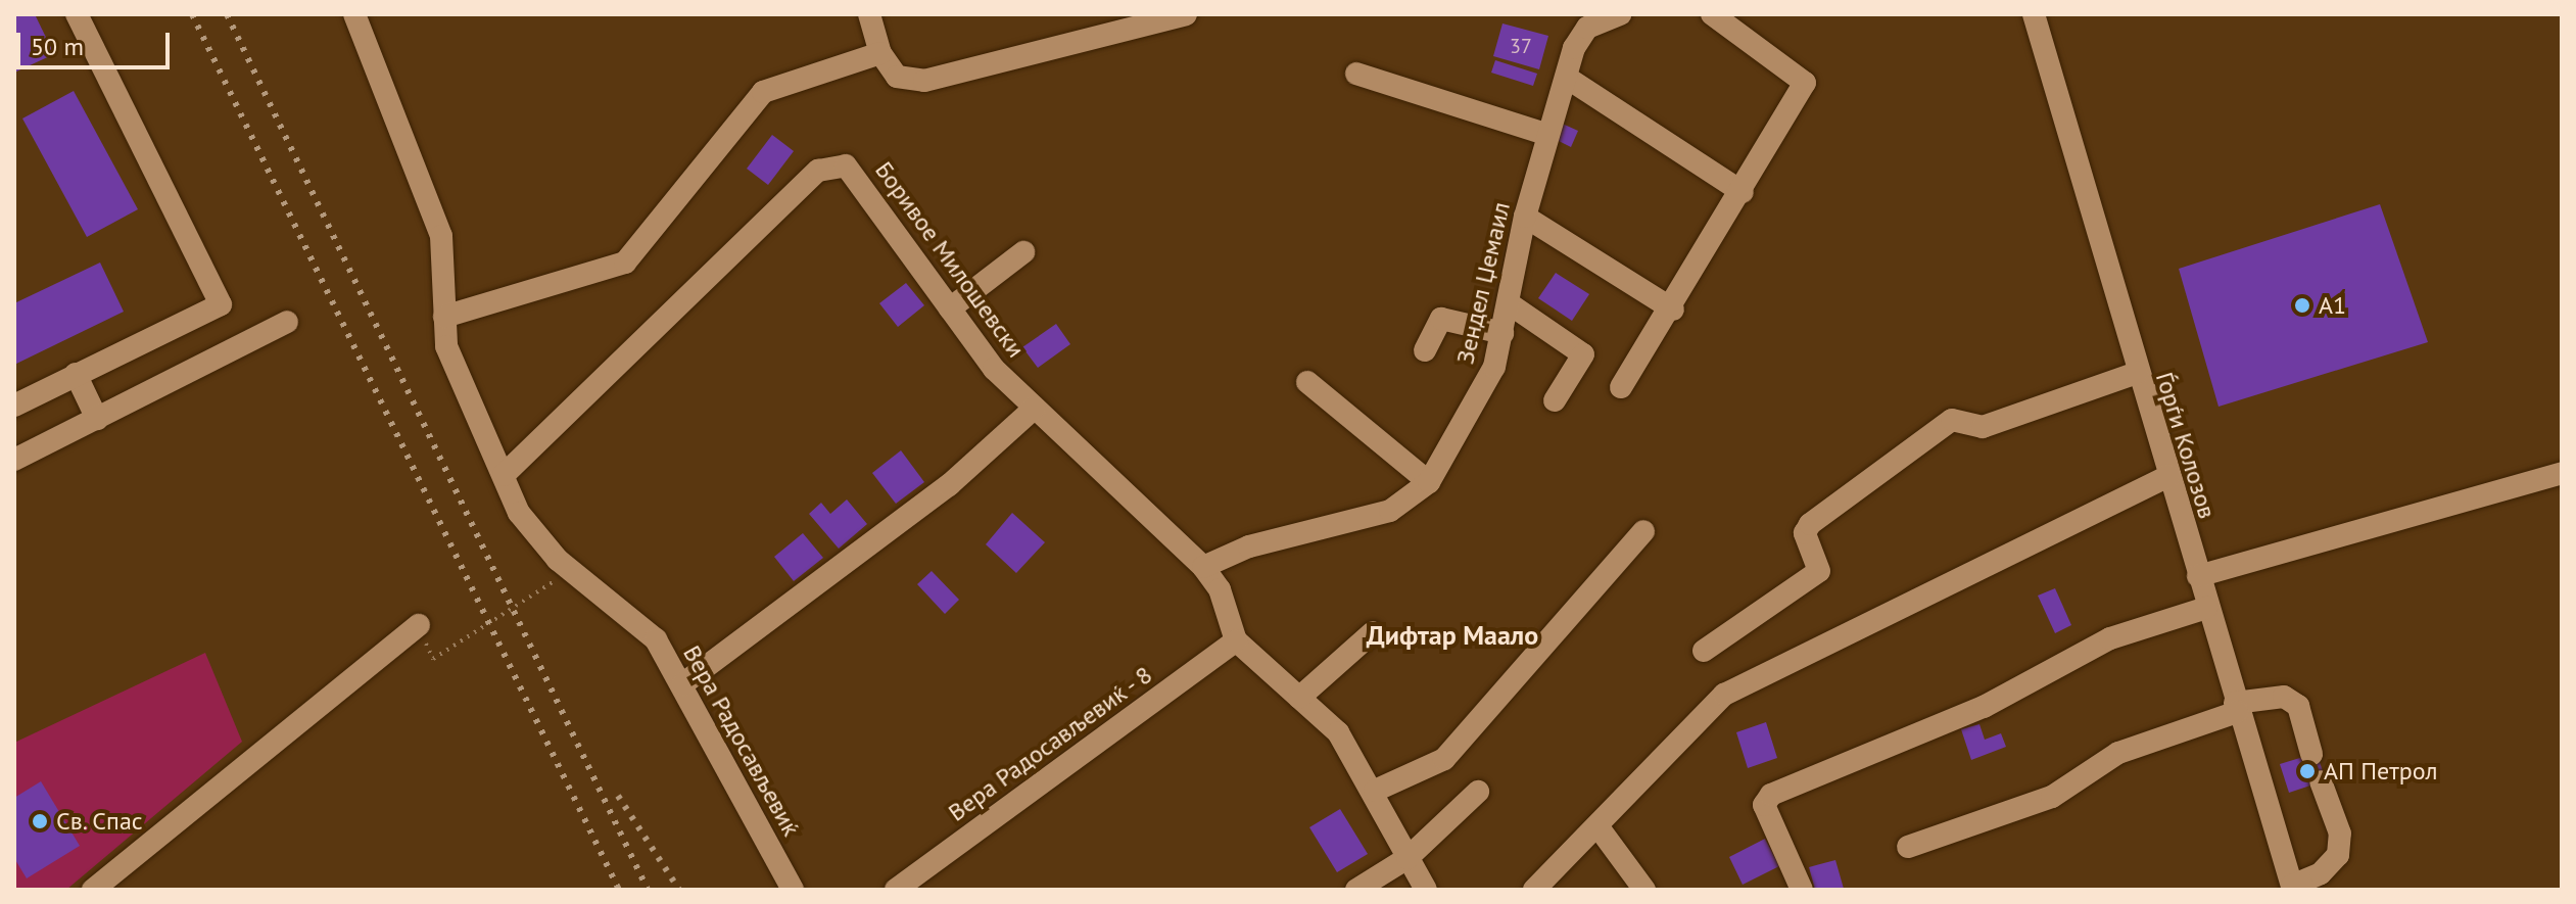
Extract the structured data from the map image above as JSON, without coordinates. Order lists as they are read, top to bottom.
{
  "streets": {
    "street": [
      "Боривое Милошевски",
      "Зендел Џемаил",
      "Ѓорѓи Колозов",
      "Вера Радосављевиќ",
      "Вера Радосављевиќ - 8"
    ]
  },
  "crossings": [
    ["Боривое Милошевски", "Зендел Џемаил"],
    ["Боривое Милошевски", "Вера Радосављевиќ"],
    ["Боривое Милошевски", "Вера Радосављевиќ - 8"]
  ],
  "districts": ["Дифтар Маало"],
  "places": ["А1", "АП Петрол", "Св. Спас"],
  "house_numbers": ["37"],
  "scale_bar": "50 m"
}
